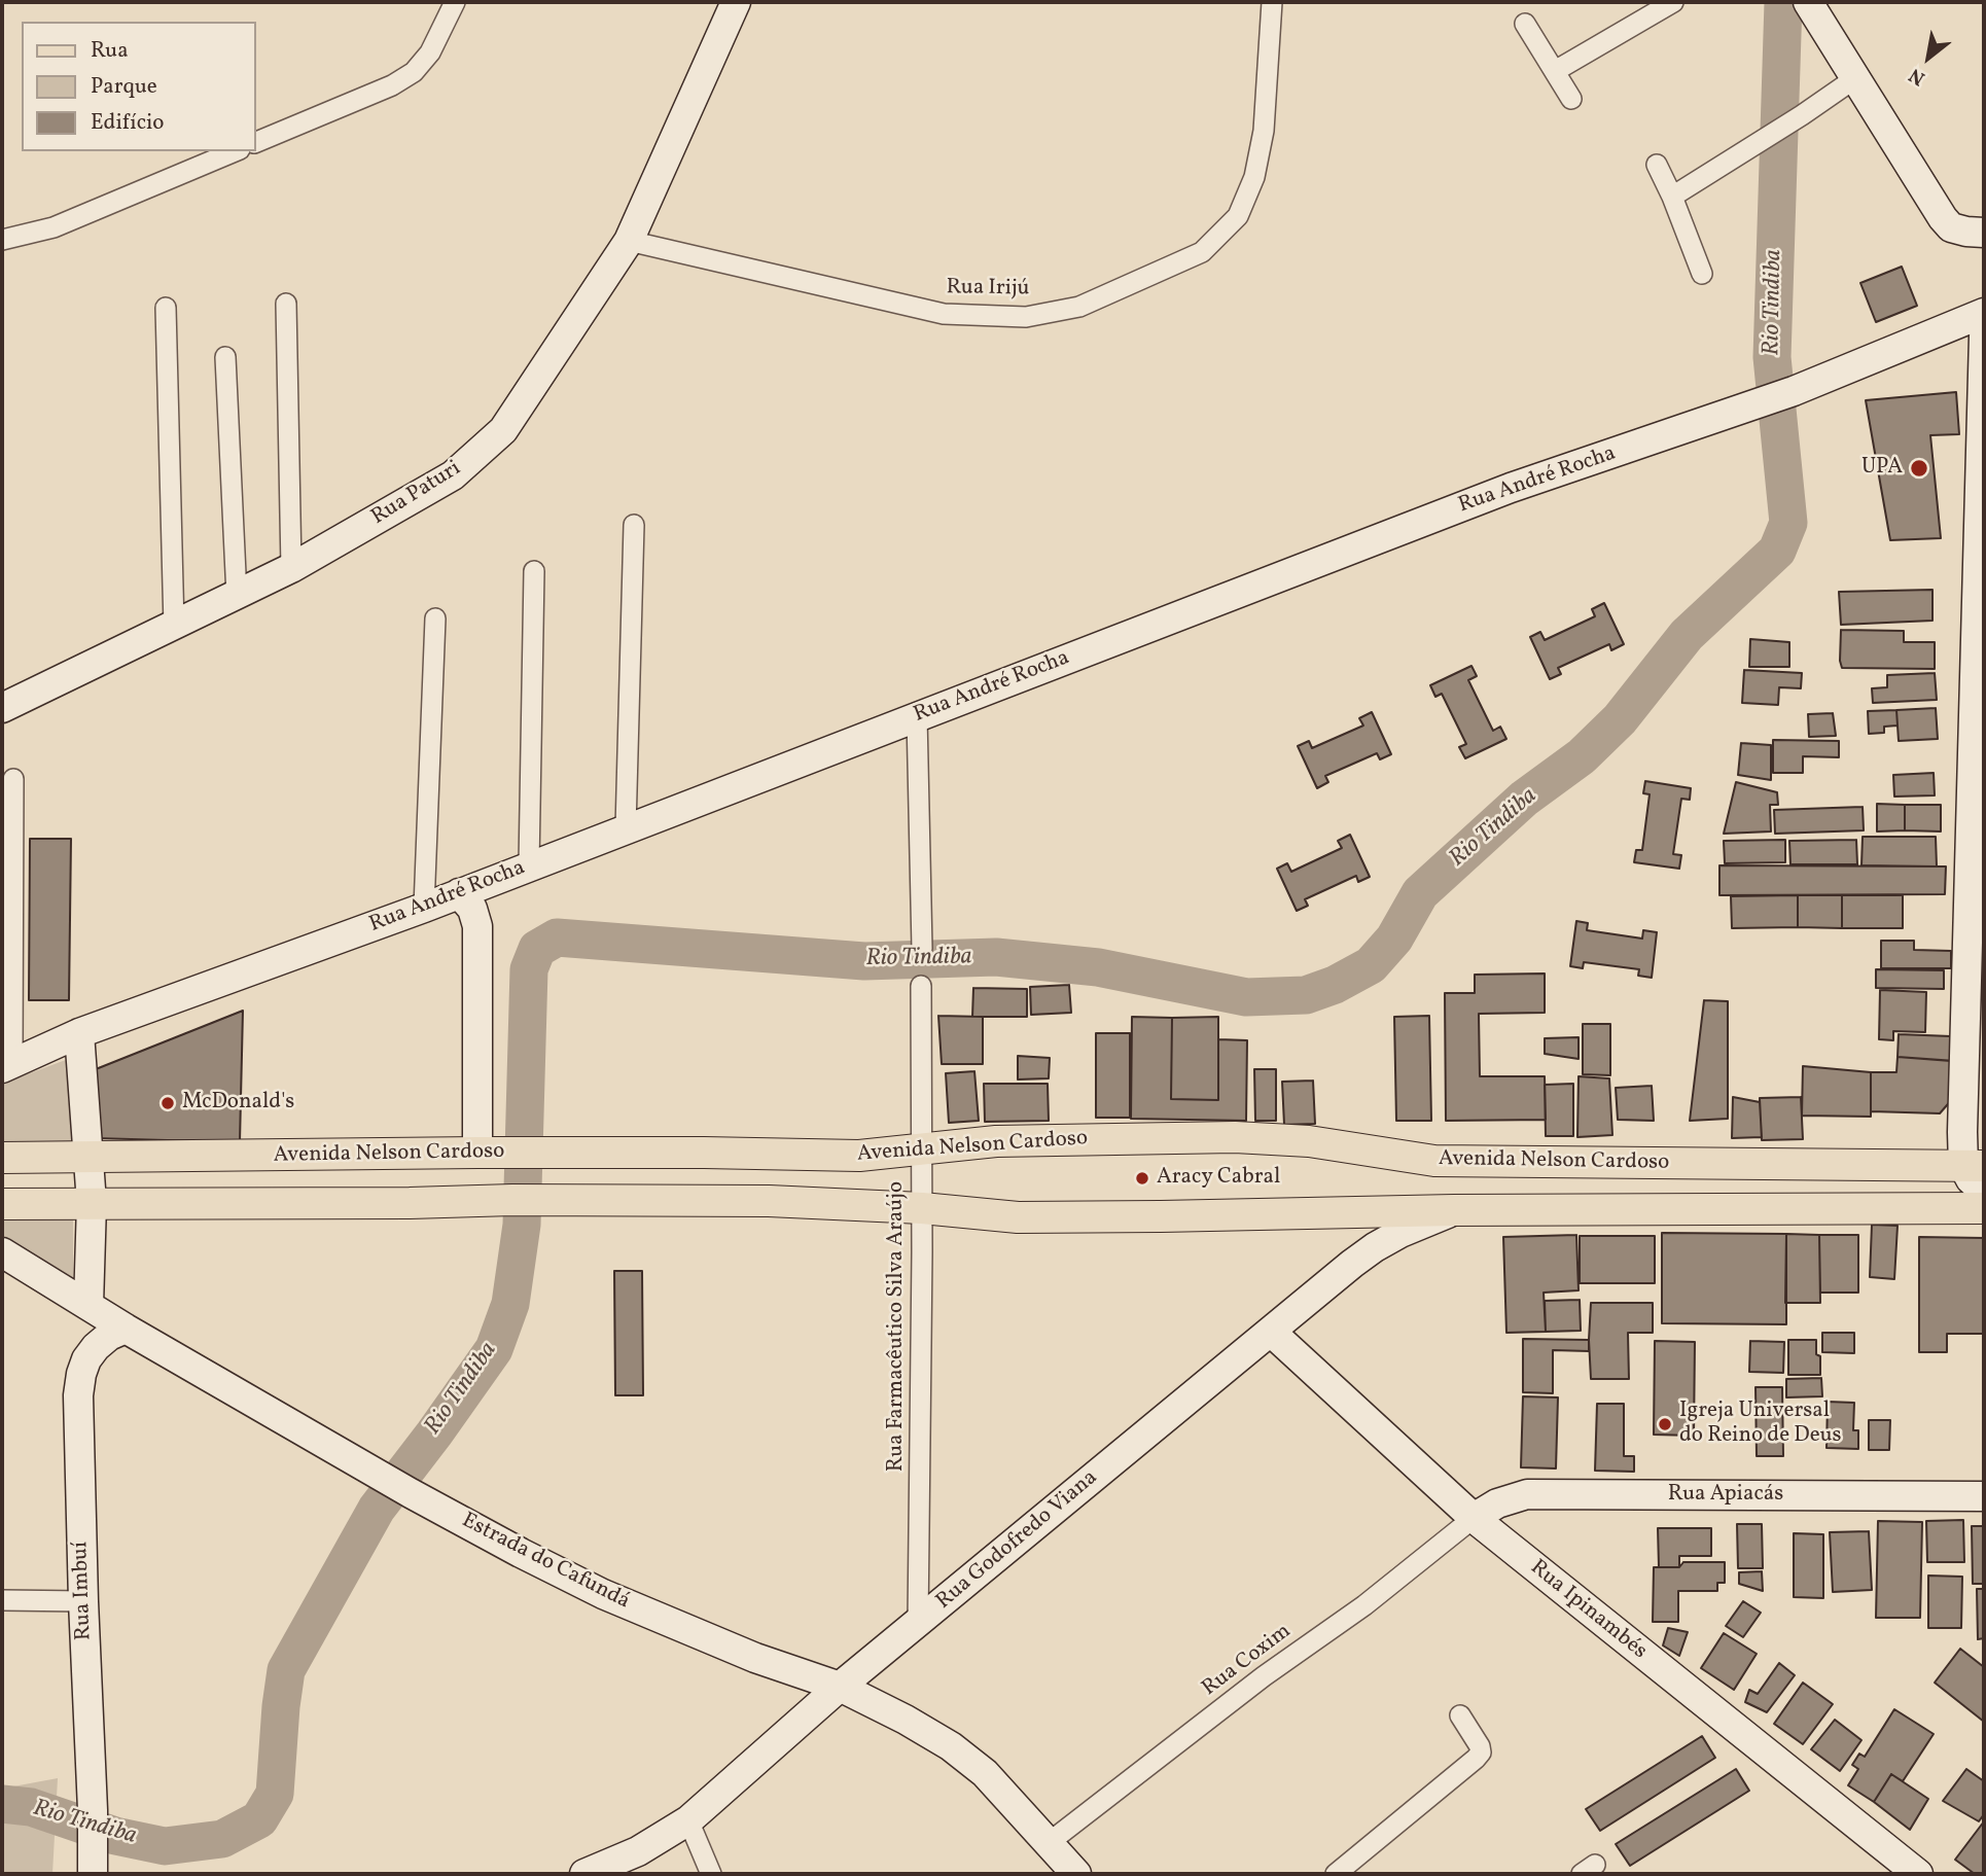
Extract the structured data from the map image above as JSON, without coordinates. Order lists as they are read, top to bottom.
{
  "streets": {
    "main road": [
      "Rua André Rocha",
      "Rua Paturi",
      "Avenida Nelson Cardoso",
      "Rua Apiacás",
      "Rua Godofredo Viana",
      "Estrada do Cafundá",
      "Rua Imbuí",
      "Rua Ipinambés"
    ],
    "street": ["Rua Irijú", "Rua Farmacêutico Silva Araújo", "Rua Coxim"]
  },
  "crossings": [
    ["Rua Irijú", "Rua Paturi"],
    ["Avenida Nelson Cardoso", "Rua Farmacêutico Silva Araújo"],
    ["Rua Farmacêutico Silva Araújo", "Rua Godofredo Viana"],
    ["Rua Apiacás", "Rua Ipinambés"],
    ["Rua Apiacás", "Rua Coxim"],
    ["Rua Godofredo Viana", "Estrada do Cafundá"],
    ["Rua Godofredo Viana", "Rua Ipinambés"],
    ["Estrada do Cafundá", "Rua Imbuí"],
    ["Estrada do Cafundá", "Rua Coxim"],
    ["Rua Ipinambés", "Rua Coxim"]
  ],
  "water": ["Rio Tindiba"],
  "places": [
    "UPA",
    "McDonald's",
    "Aracy Cabral",
    "Igreja Universal do Reino de Deus"
  ],
  "legend": ["Rua", "Parque", "Edifício"],
  "north": "bottom left"
}
